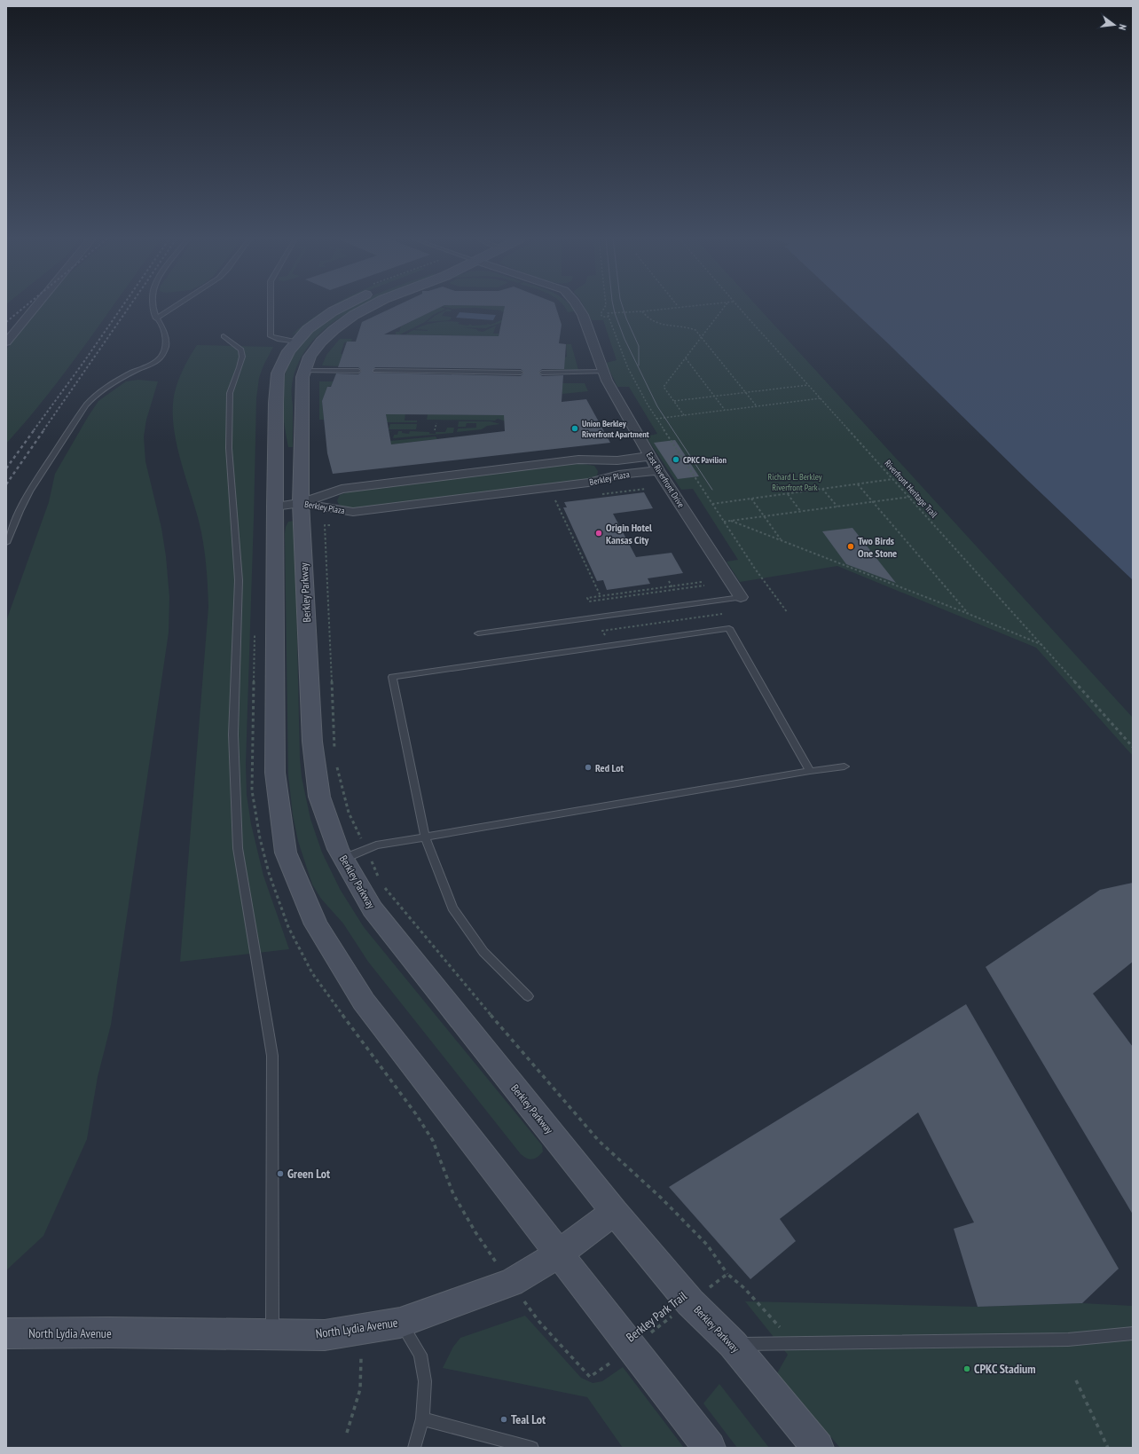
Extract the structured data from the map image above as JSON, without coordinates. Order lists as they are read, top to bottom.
{
  "streets": {
    "main road": ["Berkley Parkway", "North Lydia Avenue"],
    "street": ["Berkley Plaza", "East Riverfront Drive"],
    "path": ["Riverfront Heritage Trail", "Berkley Park Trail"]
  },
  "crossings": [
    ["Berkley Plaza", "East Riverfront Drive"],
    ["Berkley Plaza", "Berkley Parkway"],
    ["Berkley Parkway", "Berkley Park Trail"],
    ["Berkley Parkway", "North Lydia Avenue"]
  ],
  "parks": ["Richard L. Berkley Riverfront Park"],
  "places": [
    "Union Berkley Riverfront Apartment",
    "CPKC Pavilion",
    "Origin Hotel Kansas City",
    "Two Birds One Stone",
    "Red Lot",
    "Green Lot",
    "CPKC Stadium",
    "Teal Lot"
  ],
  "north": "right"
}
